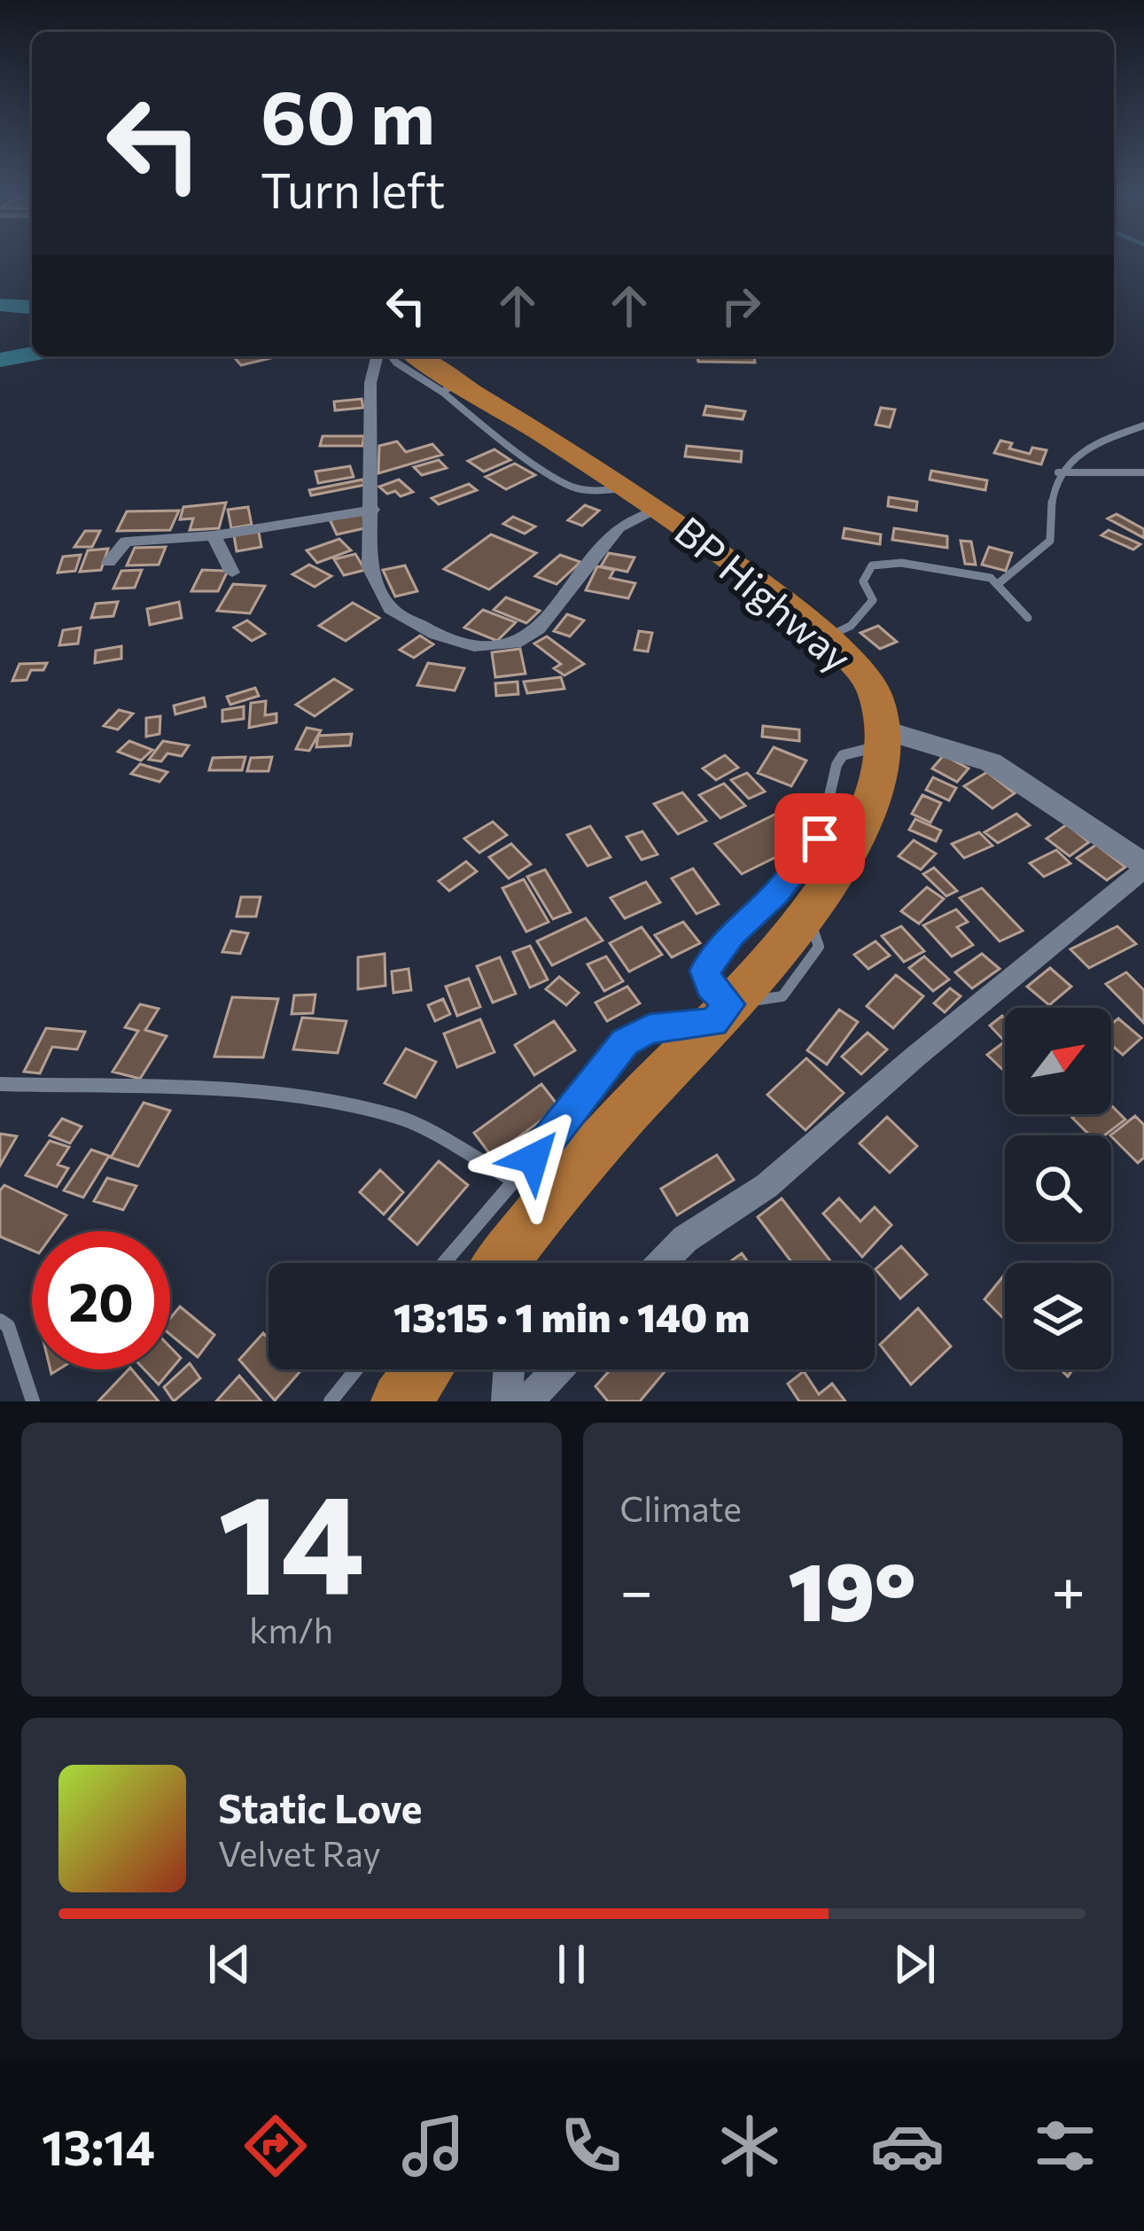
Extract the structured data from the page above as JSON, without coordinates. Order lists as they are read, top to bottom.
{
  "streets": {
    "highway": ["BP Highway"]
  },
  "north": "top right",
  "page": {
    "turn": ["60 m", "Turn left"],
    "limit": "20",
    "trip": "13:15 · 1 min · 140 m",
    "tile": [
      ["14", "km/h"],
      "Climate"
    ],
    "heat": ["−", "19°", "+"],
    "song": ["Static Love", "Velvet Ray"],
    "tabs": "13:14"
  }
}
